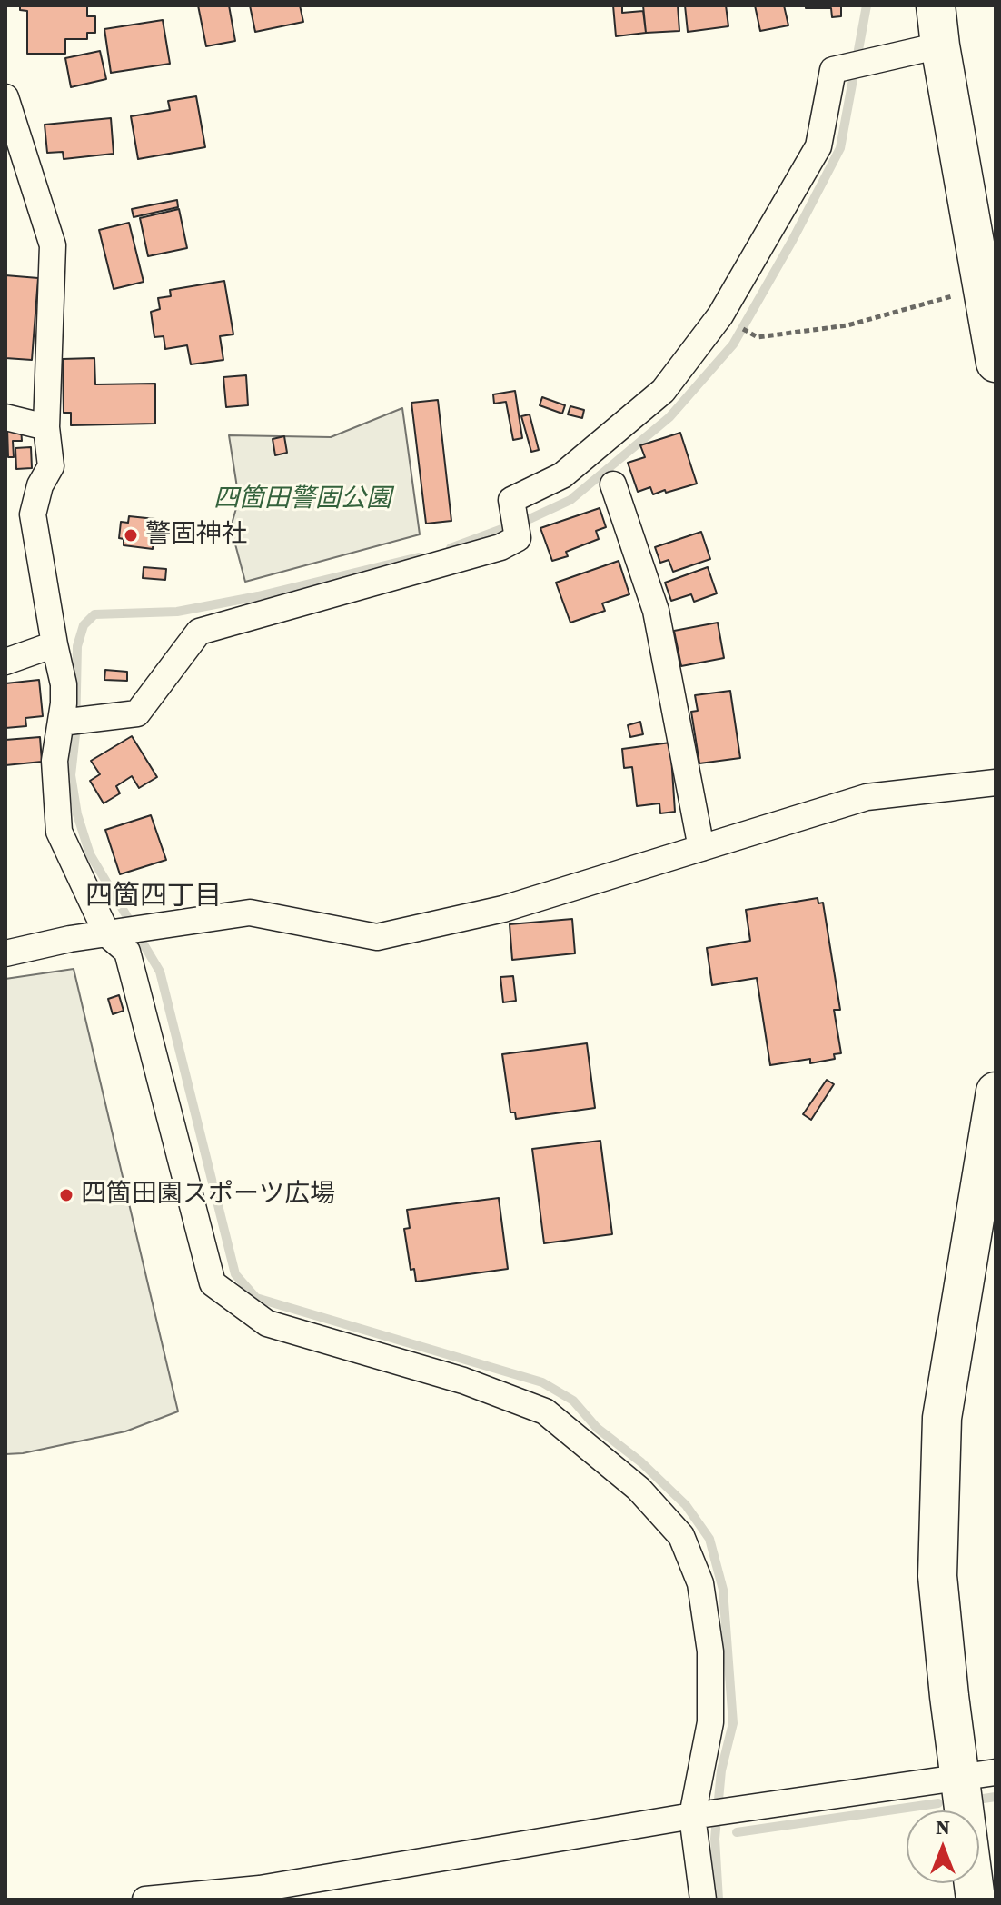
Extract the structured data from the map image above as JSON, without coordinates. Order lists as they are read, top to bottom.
{
  "districts": ["四箇四丁目"],
  "parks": ["四箇田警固公園"],
  "places": ["警固神社", "四箇田園スポーツ広場"],
  "north": "top"
}
